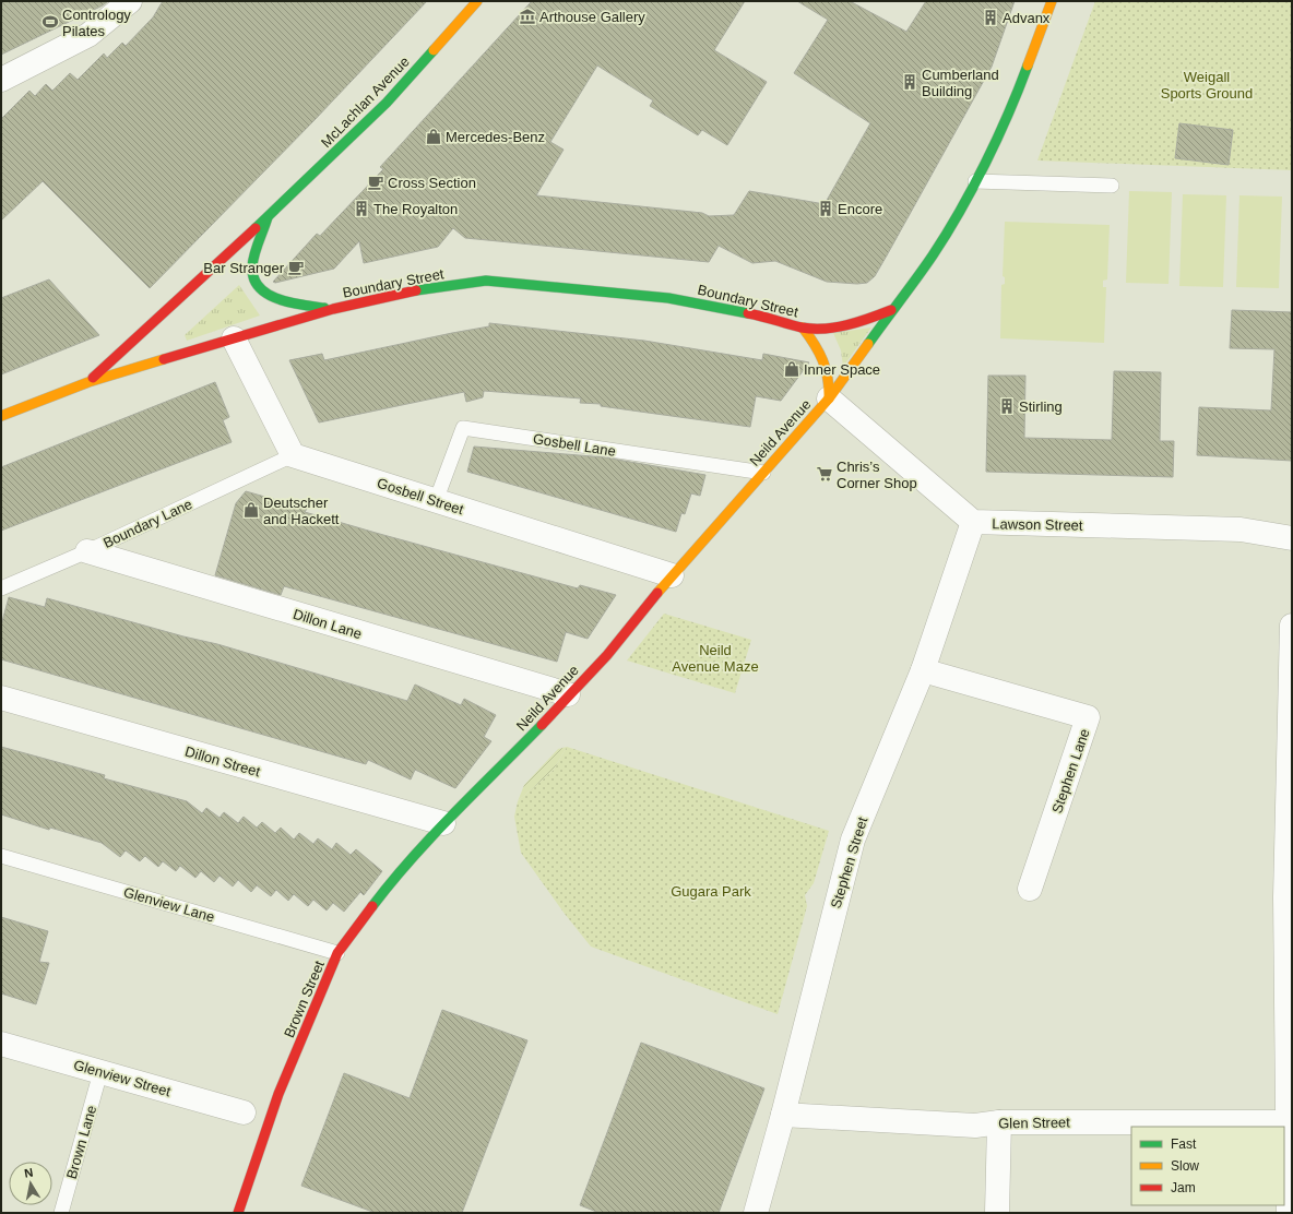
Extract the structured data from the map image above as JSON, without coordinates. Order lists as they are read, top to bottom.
{
  "streets": {
    "main road": [
      "McLachlan Avenue",
      "Boundary Street",
      "Neild Avenue",
      "Brown Street"
    ],
    "street": [
      "Gosbell Street",
      "Lawson Street",
      "Dillon Lane",
      "Dillon Street",
      "Stephen Lane",
      "Stephen Street",
      "Glenview Street",
      "Glen Street"
    ],
    "lane": [
      "Gosbell Lane",
      "Boundary Lane",
      "Glenview Lane",
      "Brown Lane"
    ]
  },
  "crossings": [
    ["McLachlan Avenue", "Boundary Street"],
    ["Boundary Street", "Neild Avenue"],
    ["Boundary Street", "Lawson Street"],
    ["Neild Avenue", "Gosbell Lane"],
    ["Neild Avenue", "Gosbell Street"],
    ["Neild Avenue", "Lawson Street"],
    ["Neild Avenue", "Dillon Lane"],
    ["Neild Avenue", "Dillon Street"],
    ["Neild Avenue", "Brown Street"],
    ["Gosbell Lane", "Gosbell Street"],
    ["Gosbell Street", "Boundary Lane"],
    ["Boundary Lane", "Dillon Lane"],
    ["Lawson Street", "Stephen Street"],
    ["Dillon Street", "Brown Street"],
    ["Stephen Lane", "Stephen Street"],
    ["Stephen Street", "Glen Street"],
    ["Glenview Lane", "Brown Street"],
    ["Glenview Street", "Brown Lane"]
  ],
  "parks": ["Weigall Sports Ground", "Neild Avenue Maze", "Gugara Park"],
  "places": {
    "museum": ["Arthouse Gallery"],
    "building": [
      "Advanx",
      "Cumberland Building",
      "The Royalton",
      "Encore",
      "Stirling"
    ],
    "sports": ["Contrology Pilates"],
    "shop": ["Mercedes-Benz", "Inner Space", "Deutscher and Hackett"],
    "cafe": ["Cross Section", "Bar Stranger"],
    "supermarket": ["Chris’s Corner Shop"]
  },
  "legend": ["Fast", "Slow", "Jam"],
  "north": "top"
}
